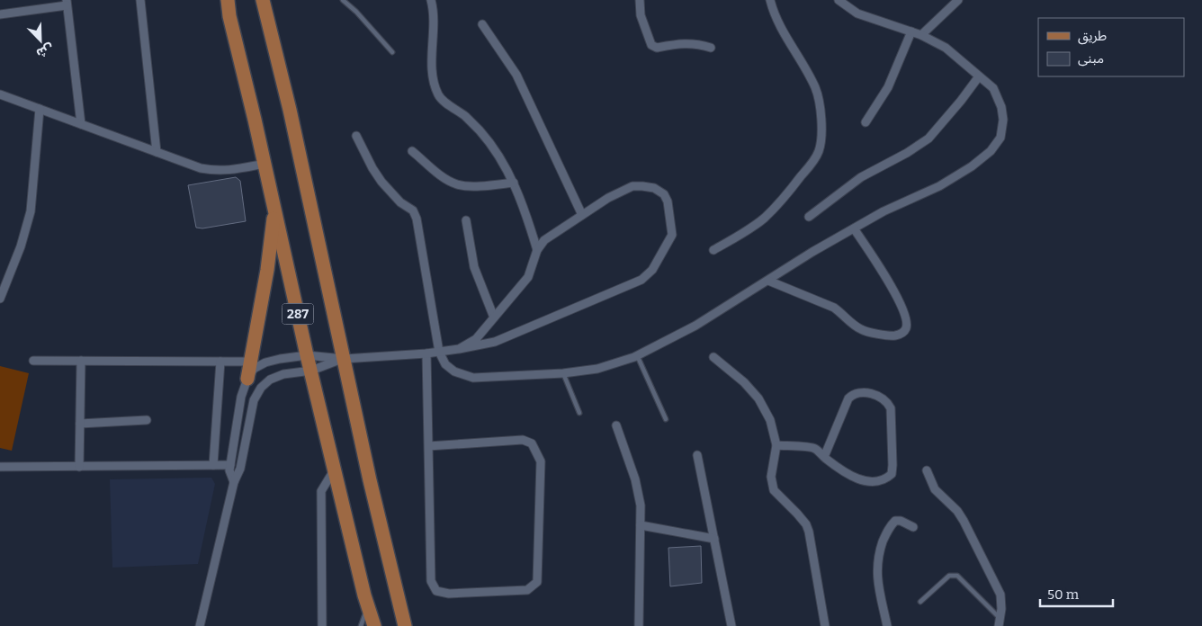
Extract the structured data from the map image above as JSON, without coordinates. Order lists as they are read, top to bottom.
{
  "streets": {
    "main road": ["287"]
  },
  "legend": ["طريق", "مبنى"],
  "scale_bar": "50 m",
  "north": "bottom right"
}
